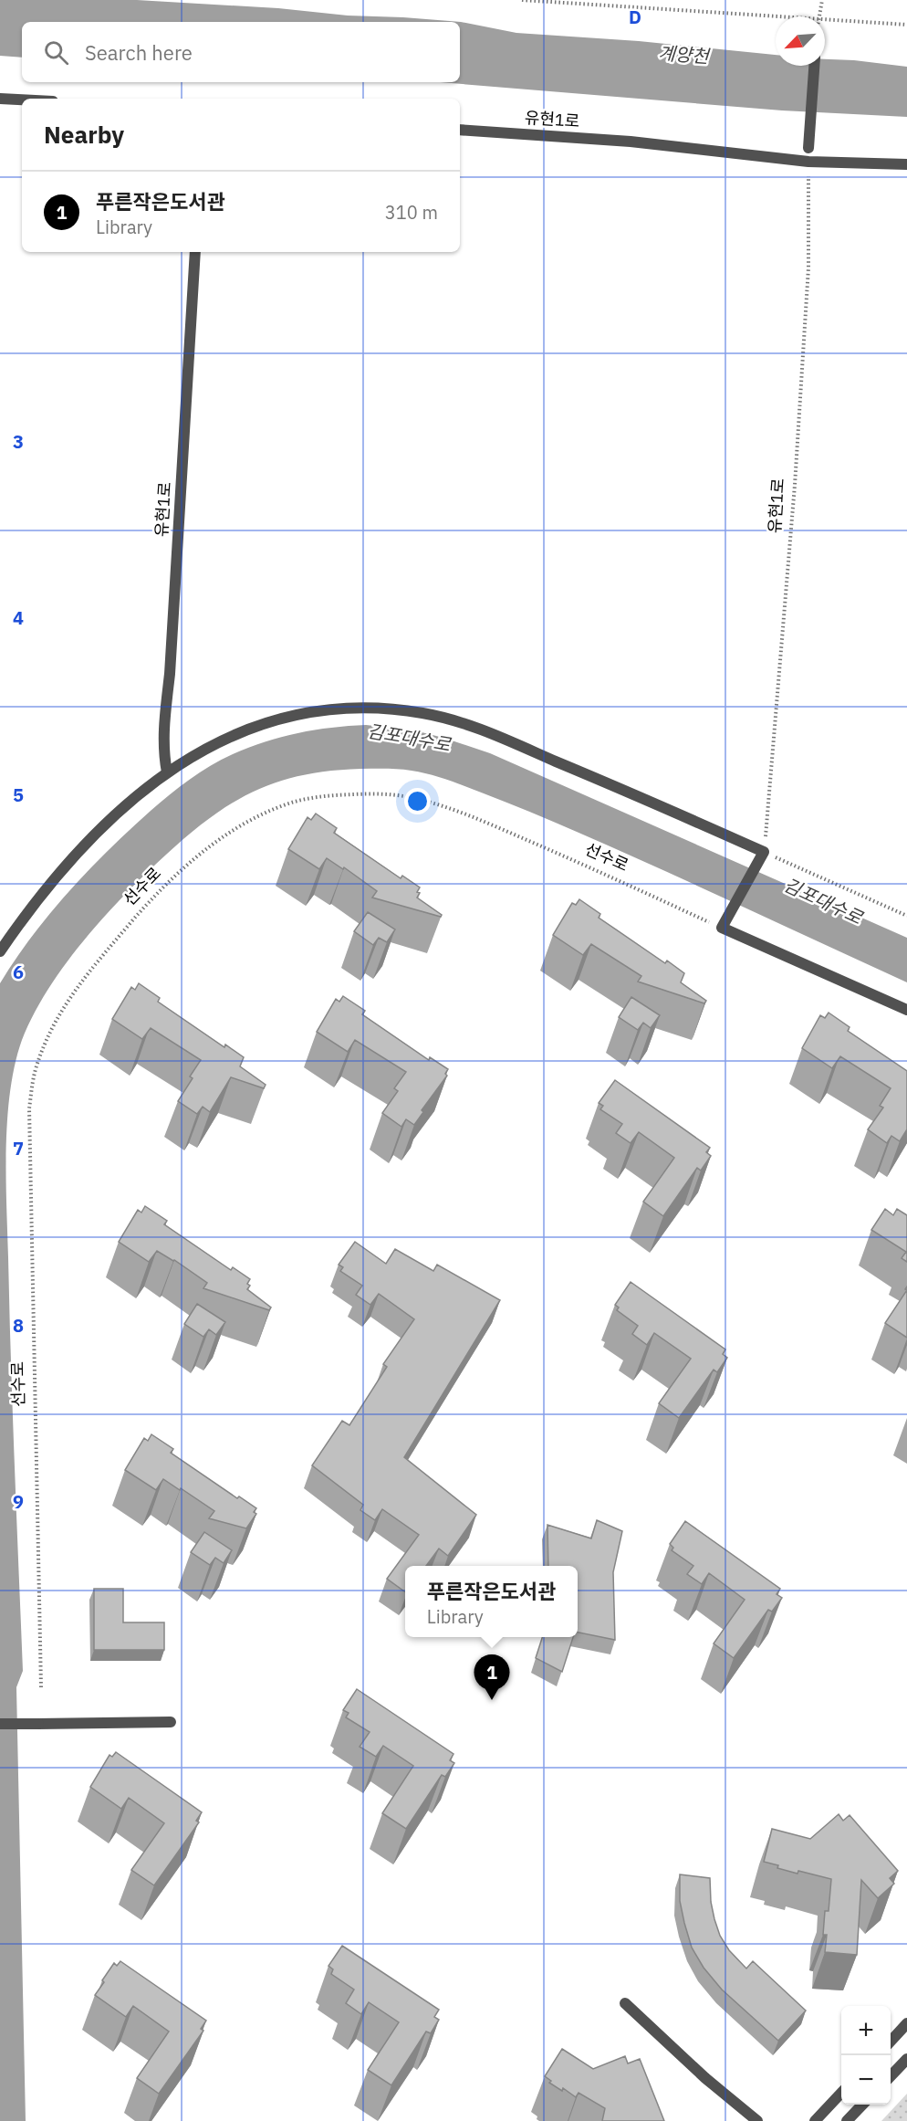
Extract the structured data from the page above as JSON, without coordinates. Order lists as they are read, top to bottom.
{
  "streets": {
    "street": ["유현1로"],
    "path": ["선수로"]
  },
  "water": ["계양천", "김포대수로"],
  "north": "bottom left",
  "page": {
    "search": "Search here",
    "heading": "Nearby",
    "list": [
      {
        "mark": "1",
        "name": "푸른작은도서관",
        "note": "Library",
        "value": "310 m"
      }
    ],
    "popup": ["푸른작은도서관", "Library"],
    "pins": "1",
    "map_buttons": ["+", "−"]
  },
  "grid": {
    "columns": ["D"],
    "rows": [
      "3",
      "4",
      "5",
      "6",
      "7",
      "8",
      "9"
    ]
  }
}
